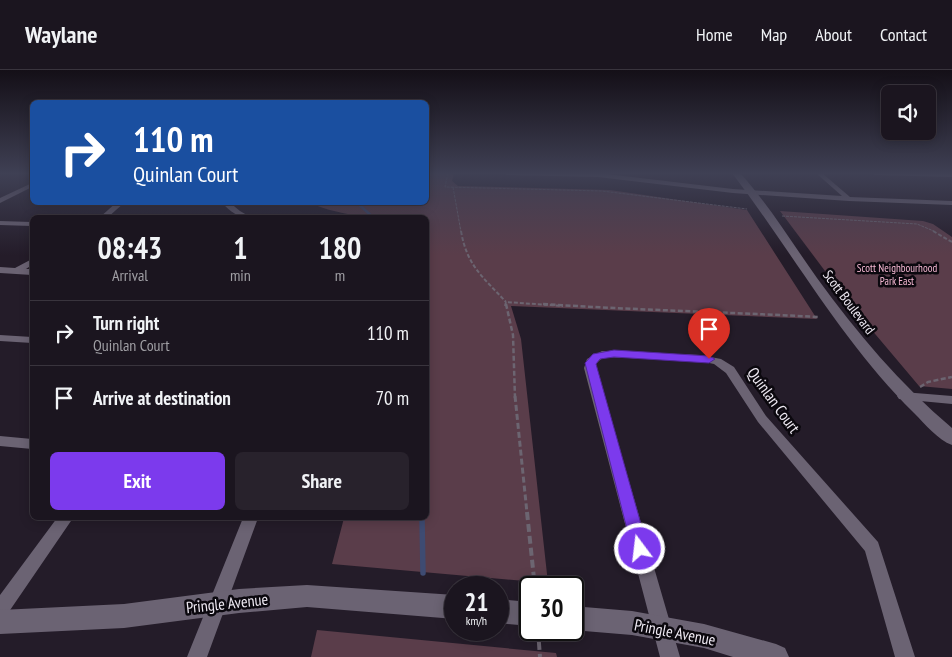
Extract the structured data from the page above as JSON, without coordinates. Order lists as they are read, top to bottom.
{
  "streets": {
    "street": ["Scott Boulevard", "Quinlan Court", "Pringle Avenue"]
  },
  "crossings": [
    ["Quinlan Court", "Pringle Avenue"]
  ],
  "parks": ["Scott Neighbourhood Park East"],
  "page": {
    "header": "Waylane",
    "nav": [
      "Home",
      "Map",
      "About",
      "Contact"
    ],
    "turn": ["110 m", "Quinlan Court"],
    "eta": [
      "08:43",
      "Arrival",
      "1",
      "min",
      "180",
      "m"
    ],
    "list": [
      {
        "name": "Turn right",
        "note": "Quinlan Court",
        "value": "110 m"
      },
      {
        "name": "Arrive at destination",
        "value": "70 m"
      }
    ],
    "buttons": ["Exit", "Share"],
    "speed": "21 km/h",
    "limit": "30"
  }
}
